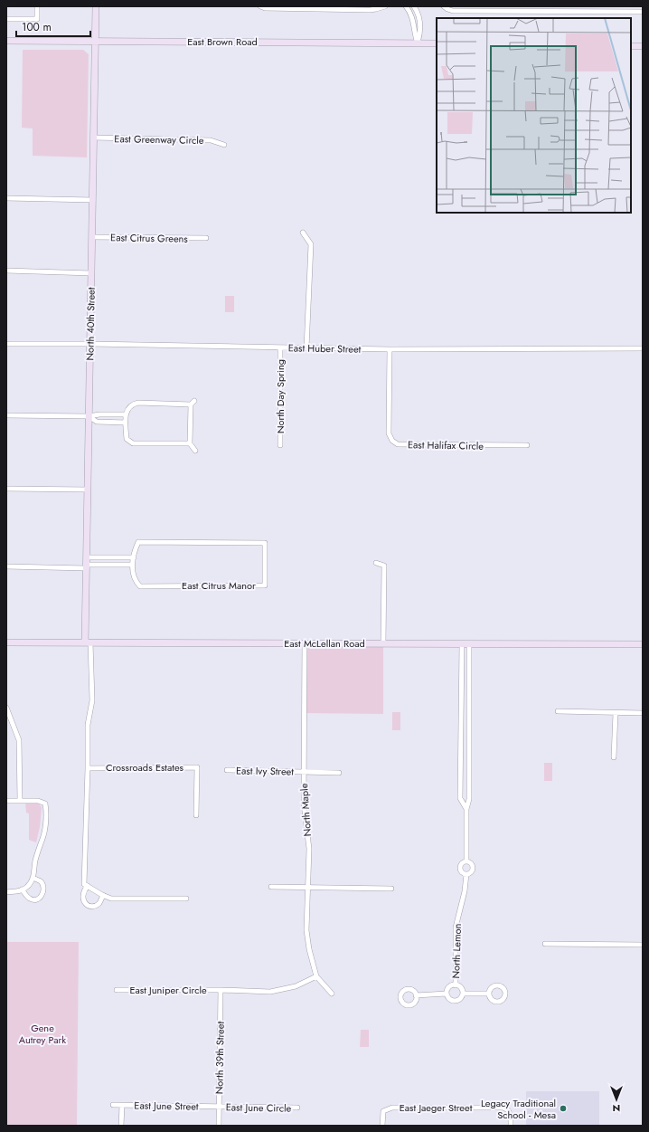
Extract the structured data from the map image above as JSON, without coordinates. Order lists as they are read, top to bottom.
{
  "streets": {
    "street": [
      "East Brown Road",
      "East Greenway Circle",
      "East Citrus Greens",
      "North 40th Street",
      "East Huber Street",
      "North Day Spring",
      "East Halifax Circle",
      "East Citrus Manor",
      "East McLellan Road",
      "Crossroads Estates",
      "East Ivy Street",
      "North Maple",
      "North Lemon",
      "East Juniper Circle",
      "North 39th Street",
      "East June Street",
      "East June Circle",
      "East Jaeger Street"
    ]
  },
  "crossings": [
    ["East Brown Road", "North 40th Street"],
    ["East Greenway Circle", "North 40th Street"],
    ["East Citrus Greens", "North 40th Street"],
    ["North 40th Street", "East Huber Street"],
    ["North 40th Street", "East McLellan Road"],
    ["East Huber Street", "North Day Spring"],
    ["East Huber Street", "East Halifax Circle"],
    ["East McLellan Road", "North Maple"],
    ["East Ivy Street", "North Maple"],
    ["North Maple", "East Juniper Circle"],
    ["East Juniper Circle", "North 39th Street"],
    ["North 39th Street", "East June Street"],
    ["North 39th Street", "East June Circle"],
    ["East June Street", "East June Circle"]
  ],
  "parks": ["Gene Autrey Park"],
  "places": ["Legacy Traditional School - Mesa"],
  "scale_bar": "100 m",
  "north": "bottom"
}
